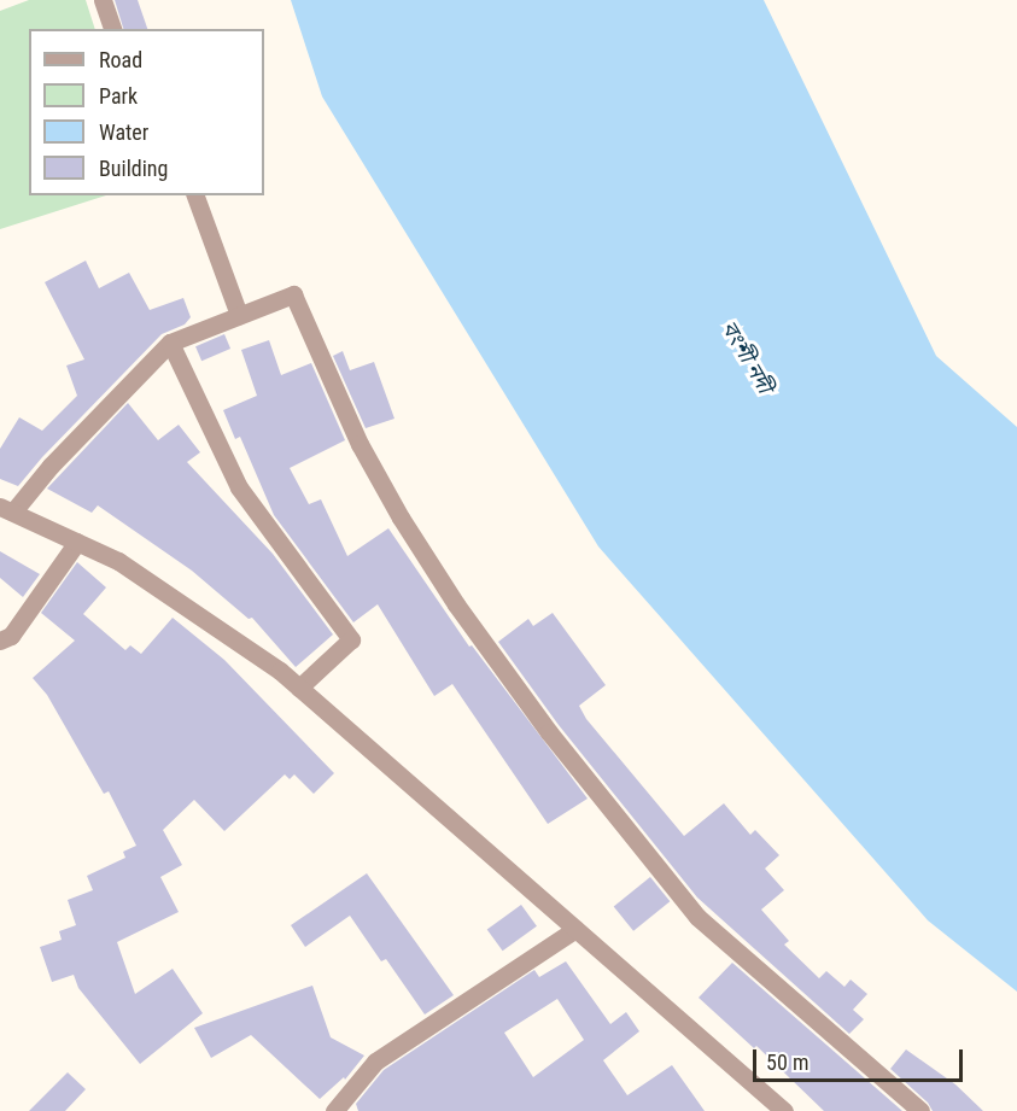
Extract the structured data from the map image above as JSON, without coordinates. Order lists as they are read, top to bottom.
{
  "water": ["বংশী নদী"],
  "legend": [
    "Road",
    "Park",
    "Water",
    "Building"
  ],
  "scale_bar": "50 m"
}
